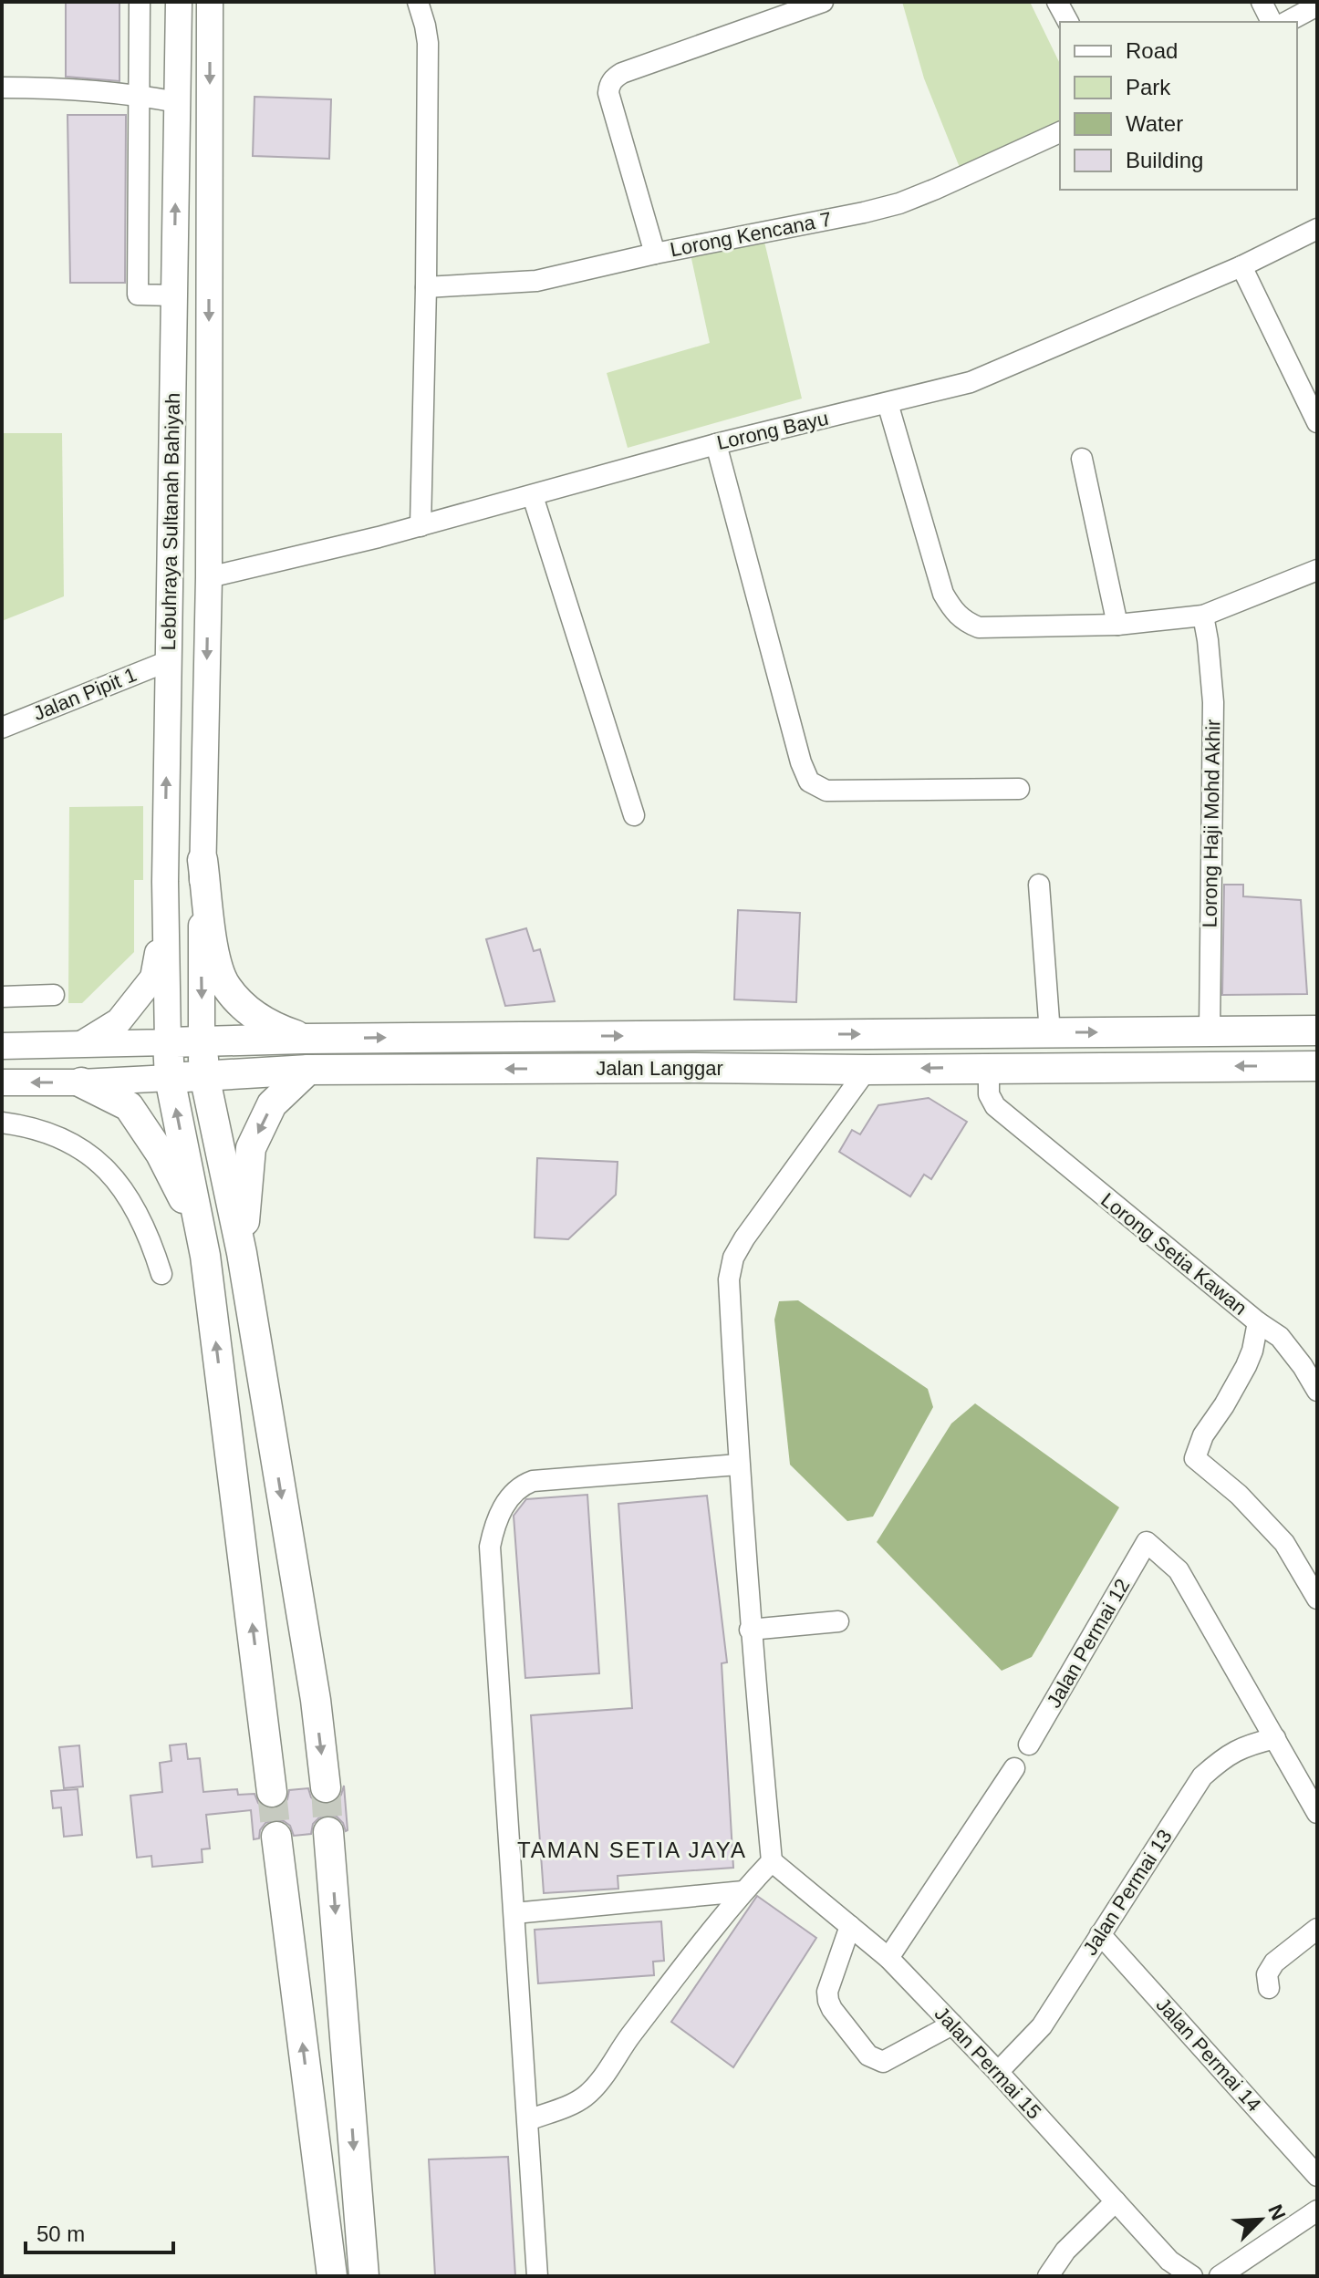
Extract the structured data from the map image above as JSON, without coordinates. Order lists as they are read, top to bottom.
{
  "streets": {
    "highway": ["Jalan Langgar"],
    "main road": ["Lebuhraya Sultanah Bahiyah"],
    "street": [
      "Lorong Kencana 7",
      "Lorong Bayu",
      "Jalan Pipit 1",
      "Lorong Haji Mohd Akhir",
      "Lorong Setia Kawan",
      "Jalan Permai 12",
      "Jalan Permai 13",
      "Jalan Permai 14",
      "Jalan Permai 15"
    ]
  },
  "crossings": [
    ["Lorong Bayu", "Lebuhraya Sultanah Bahiyah"],
    ["Lebuhraya Sultanah Bahiyah", "Jalan Pipit 1"],
    ["Lebuhraya Sultanah Bahiyah", "Jalan Langgar"],
    ["Lorong Haji Mohd Akhir", "Jalan Langgar"],
    ["Jalan Langgar", "Lorong Setia Kawan"],
    ["Jalan Permai 12", "Jalan Permai 13"],
    ["Jalan Permai 13", "Jalan Permai 14"],
    ["Jalan Permai 13", "Jalan Permai 15"]
  ],
  "districts": ["TAMAN SETIA JAYA"],
  "legend": [
    "Road",
    "Park",
    "Water",
    "Building"
  ],
  "scale_bar": "50 m",
  "north": "top right"
}
